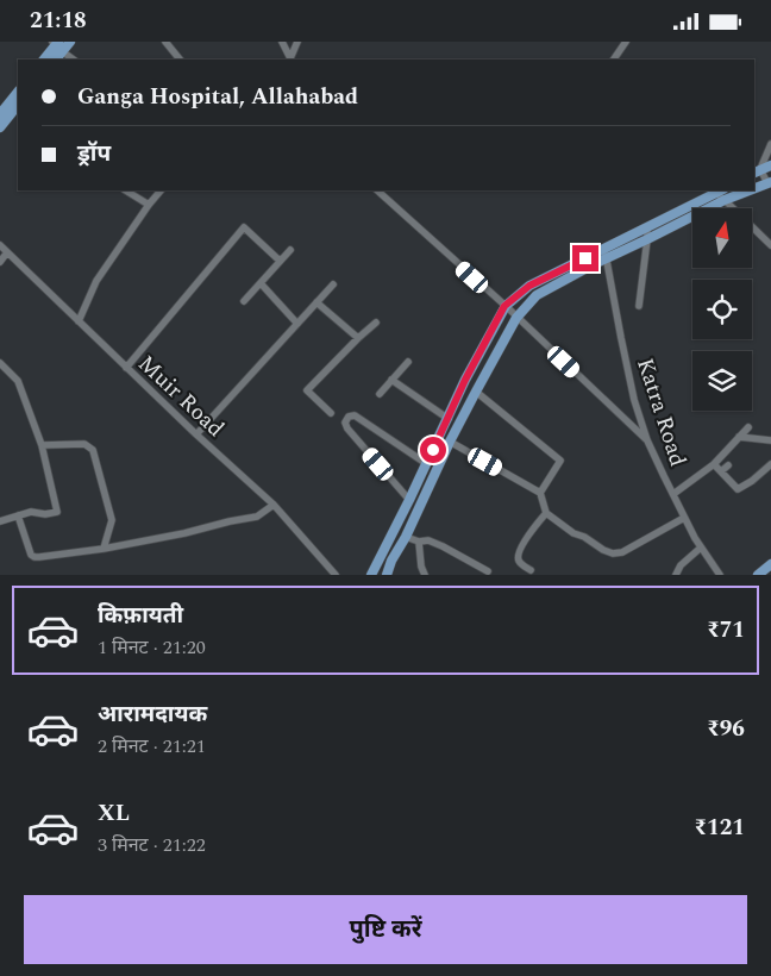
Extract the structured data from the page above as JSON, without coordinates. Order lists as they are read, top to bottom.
{
  "streets": {
    "street": ["Muir Road", "Katra Road"]
  },
  "north": "top",
  "page": {
    "status": "21:18",
    "banner": ["Ganga Hospital, Allahabad", "ड्रॉप"],
    "list": [
      {
        "name": "किफ़ायती",
        "note": "1 मिनट · 21:20",
        "value": "₹71"
      },
      {
        "name": "आरामदायक",
        "note": "2 मिनट · 21:21",
        "value": "₹96"
      },
      {
        "name": "XL",
        "note": "3 मिनट · 21:22",
        "value": "₹121"
      }
    ],
    "buttons": "पुष्टि करें"
  }
}
